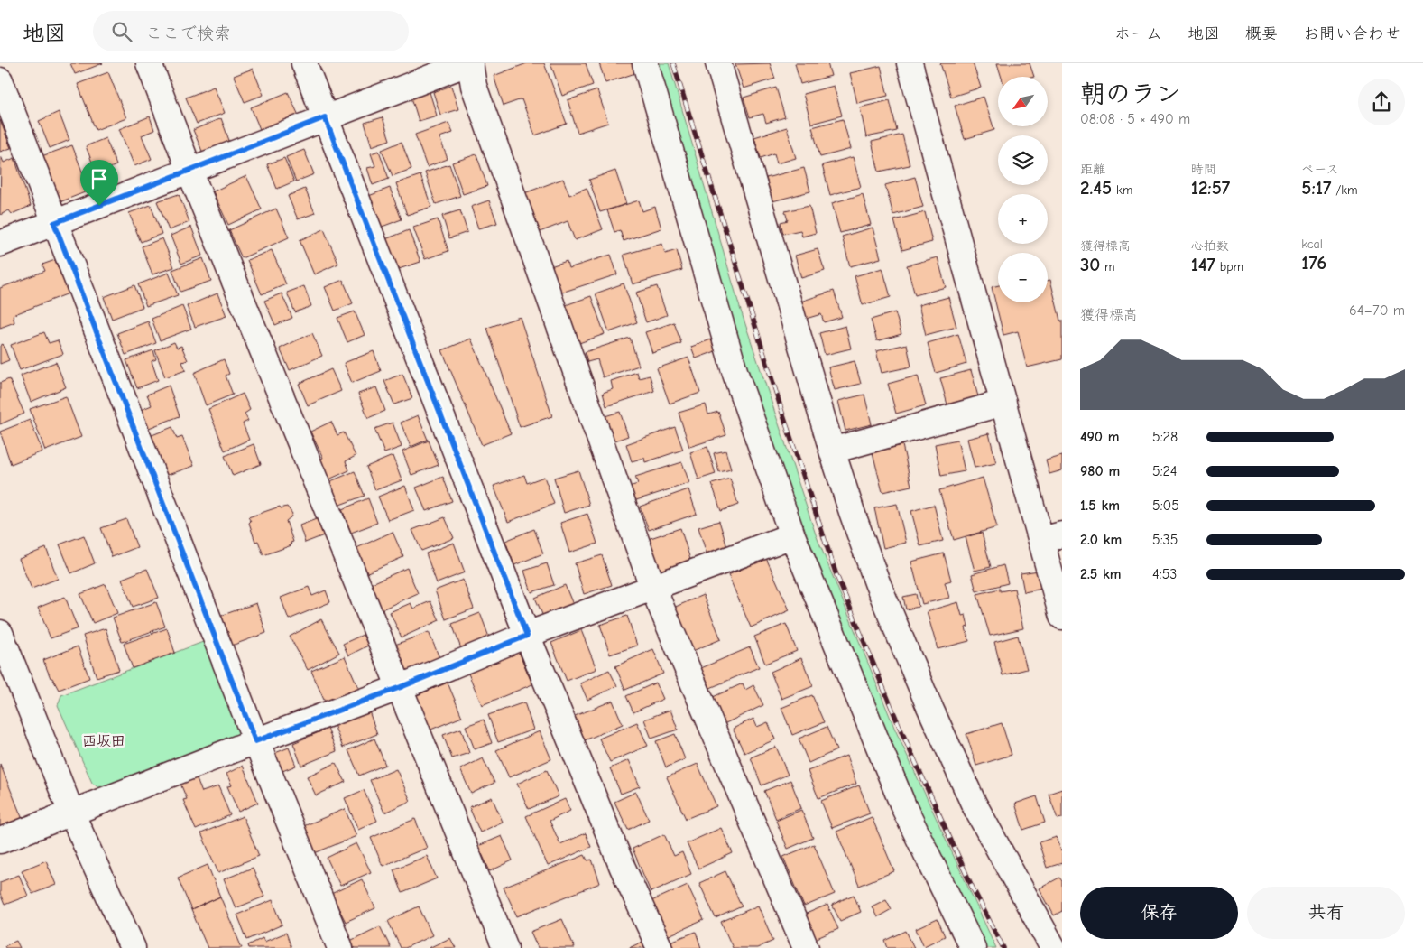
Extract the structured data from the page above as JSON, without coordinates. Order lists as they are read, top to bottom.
{
  "districts": ["西坂田"],
  "north": "bottom left",
  "page": {
    "header": "地図",
    "search": "ここで検索",
    "nav": [
      "ホーム",
      "地図",
      "概要",
      "お問い合わせ"
    ],
    "heading": ["朝のラン", "08:08 · 5 × 490 m"],
    "map_buttons": ["+", "−"],
    "stats": [
      ["距離", "2.45 km"],
      ["時間", "12:57"],
      ["ペース", "5:17 /km"],
      ["獲得標高", "30 m"],
      ["心拍数", "147 bpm"],
      ["kcal", "176"]
    ],
    "chart": ["獲得標高", "64–70 m"],
    "list": [
      {
        "name": "490 m",
        "note": "5:28"
      },
      {
        "name": "980 m",
        "note": "5:24"
      },
      {
        "name": "1.5 km",
        "note": "5:05"
      },
      {
        "name": "2.0 km",
        "note": "5:35"
      },
      {
        "name": "2.5 km",
        "note": "4:53"
      }
    ],
    "buttons": ["保存", "共有"]
  }
}
